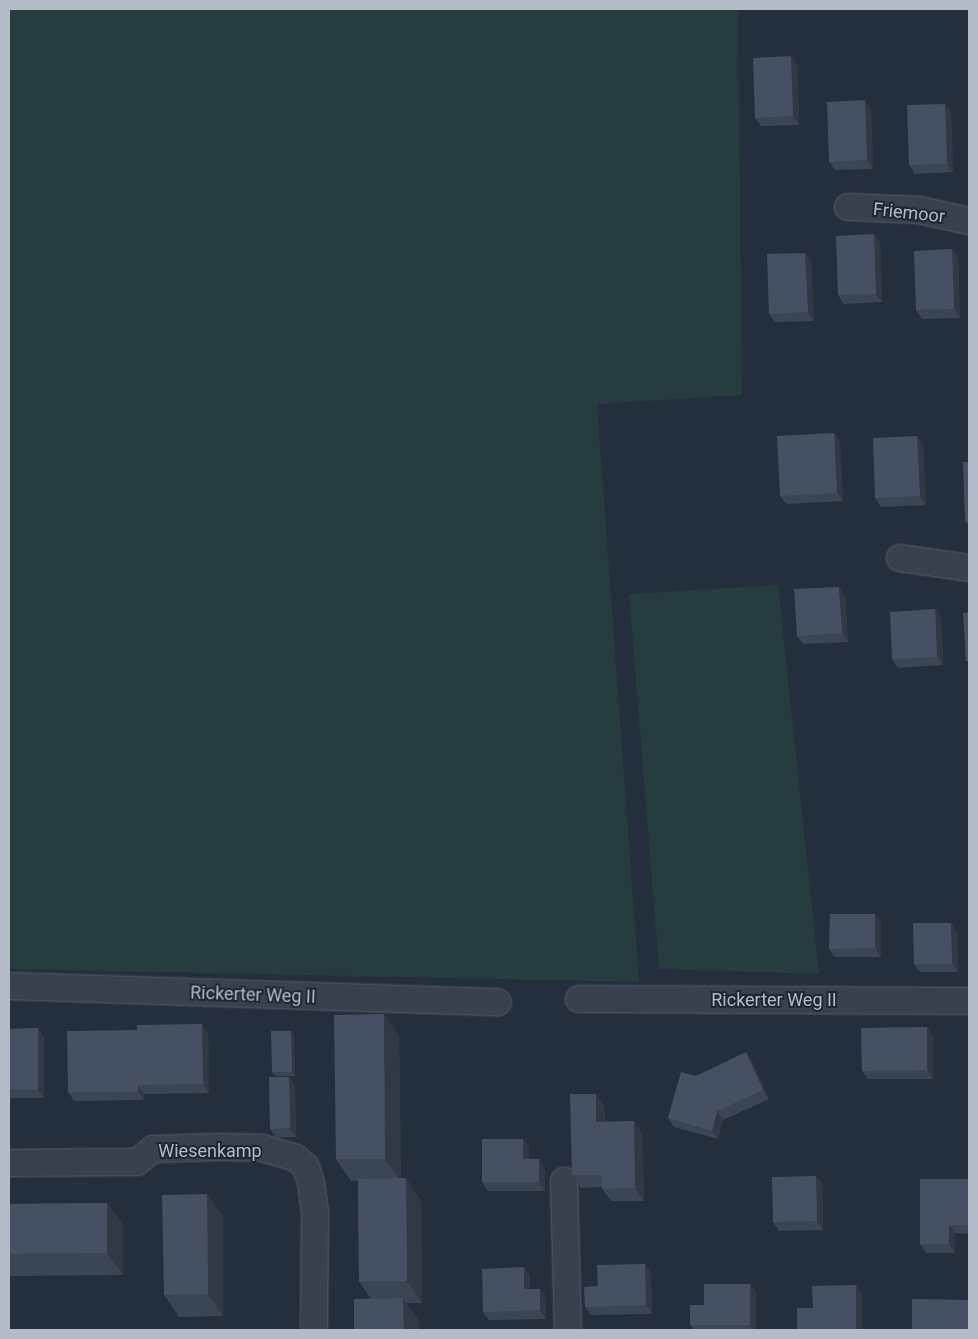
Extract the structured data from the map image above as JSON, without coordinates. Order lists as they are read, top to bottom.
{
  "streets": {
    "street": ["Friemoor", "Rickerter Weg II", "Wiesenkamp"]
  }
}
